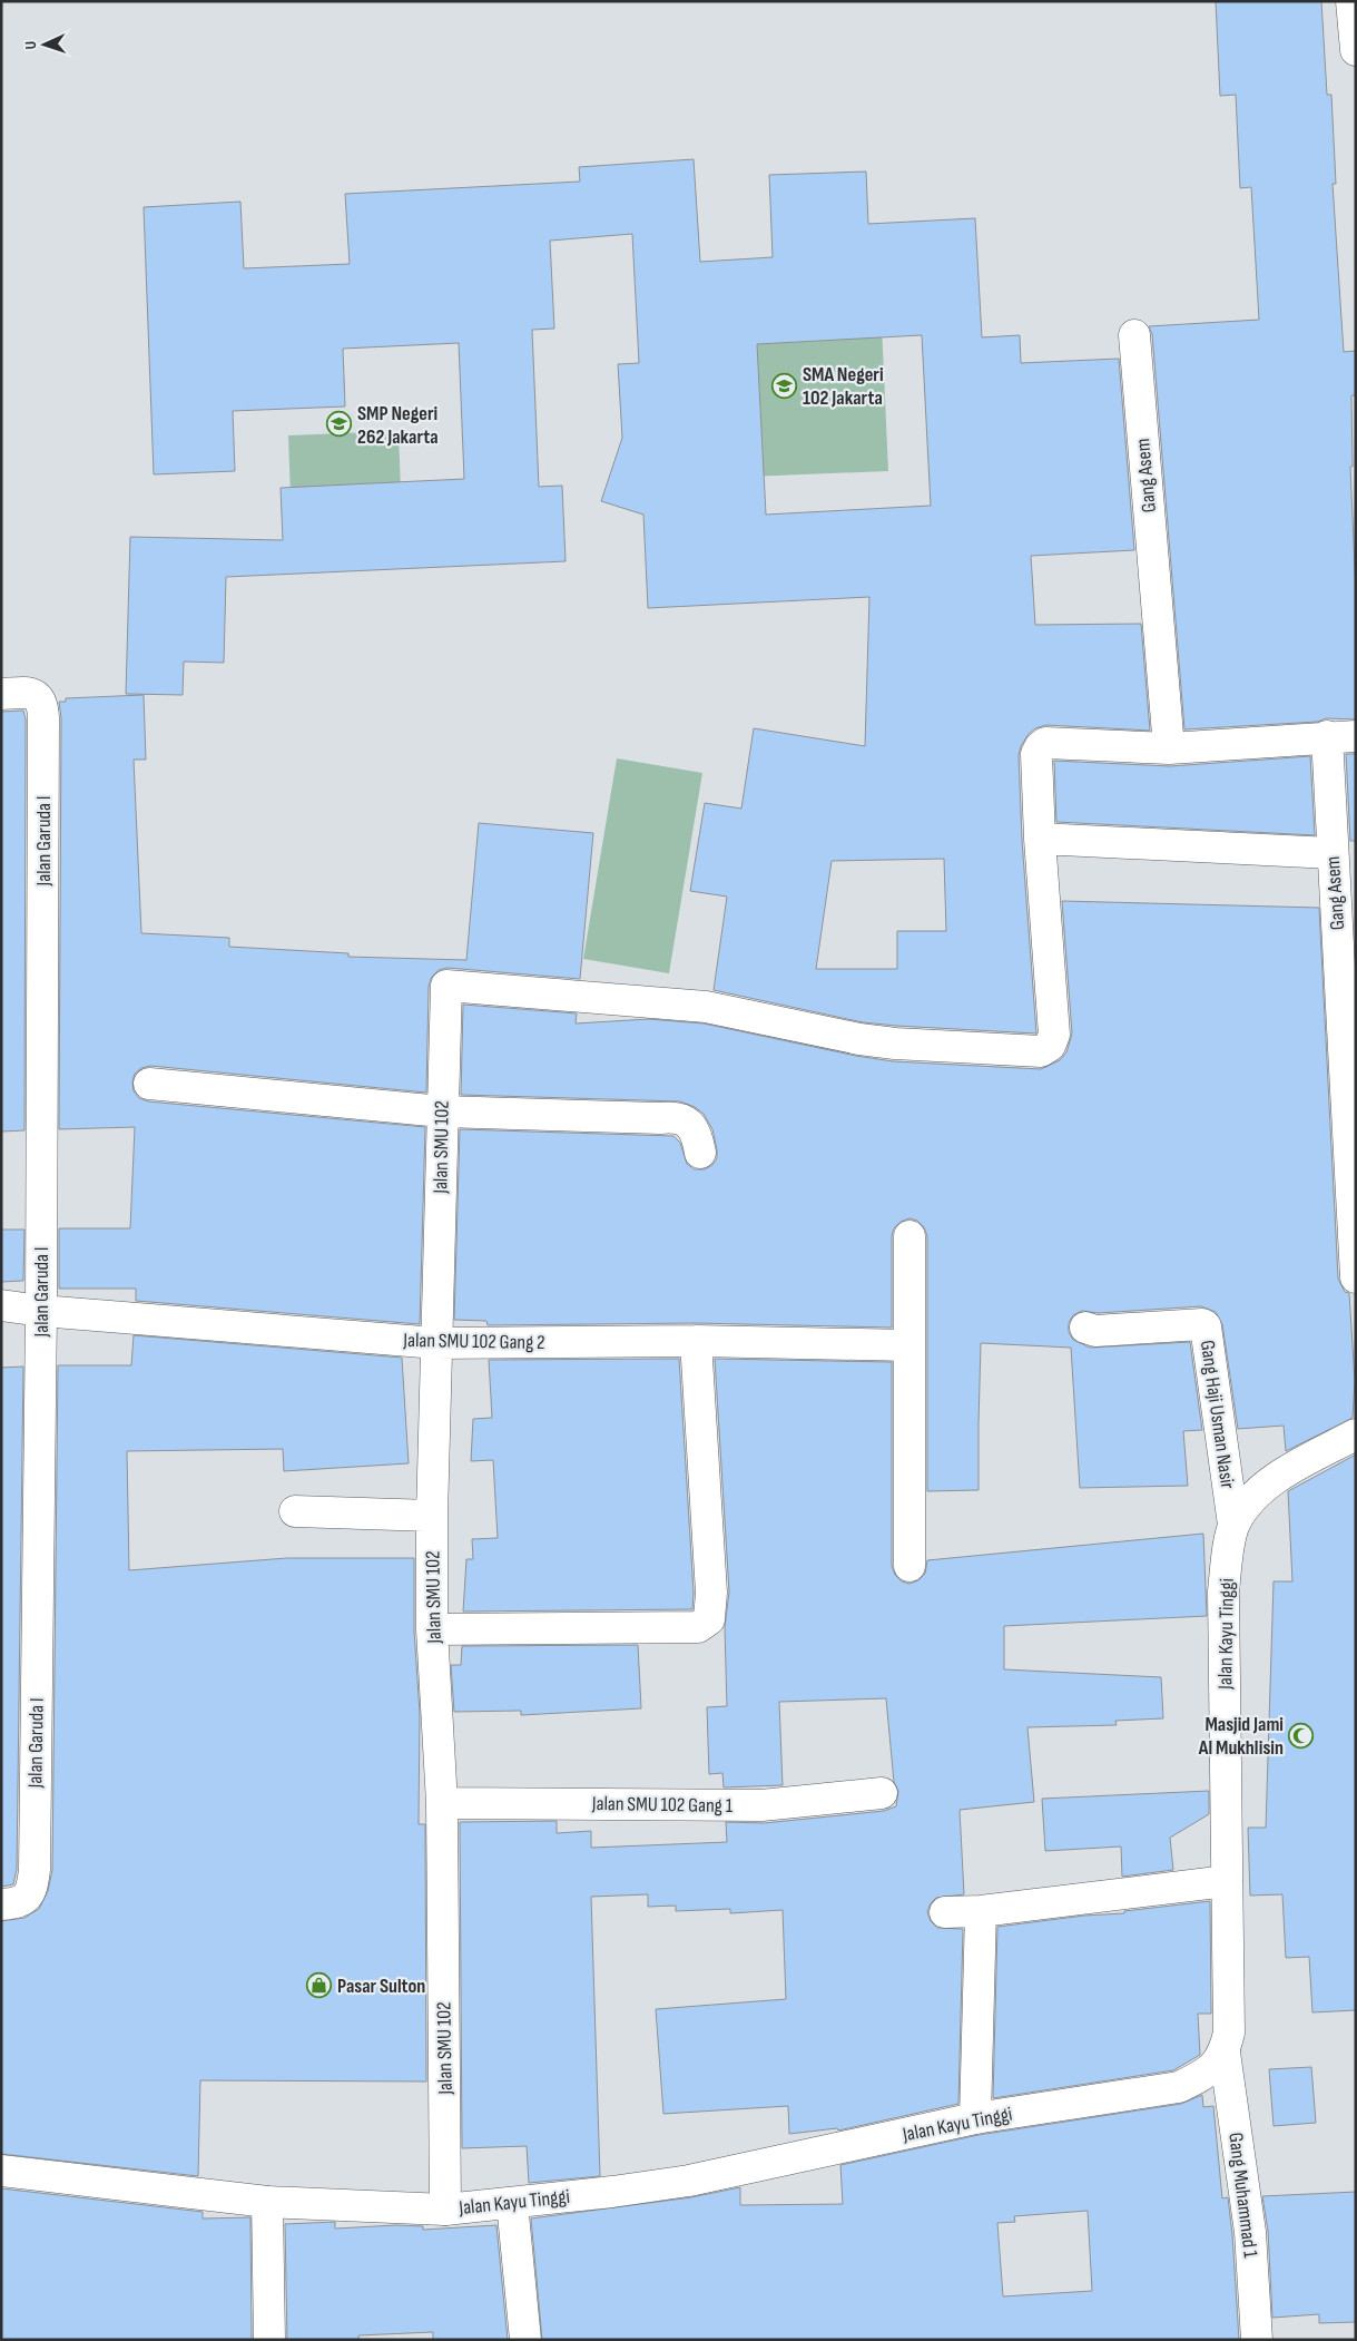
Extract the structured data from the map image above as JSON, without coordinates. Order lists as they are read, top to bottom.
{
  "streets": {
    "street": [
      "Gang Asem",
      "Jalan Garuda I",
      "Jalan SMU 102",
      "Jalan SMU 102 Gang 2",
      "Gang Haji Usman Nasir",
      "Jalan Kayu Tinggi",
      "Jalan SMU 102 Gang 1",
      "Gang Muhammad 1"
    ]
  },
  "crossings": [
    ["Jalan Garuda I", "Jalan SMU 102 Gang 2"],
    ["Jalan SMU 102", "Jalan SMU 102 Gang 2"],
    ["Jalan SMU 102", "Jalan Kayu Tinggi"],
    ["Jalan SMU 102", "Jalan SMU 102 Gang 1"],
    ["Gang Haji Usman Nasir", "Jalan Kayu Tinggi"],
    ["Jalan Kayu Tinggi", "Gang Muhammad 1"]
  ],
  "places": {
    "school or university": ["SMA Negeri 102 Jakarta", "SMP Negeri 262 Jakarta"],
    "mosque": ["Masjid Jami Al Mukhlisin"],
    "shop": ["Pasar Sulton"]
  },
  "north": "left"
}
